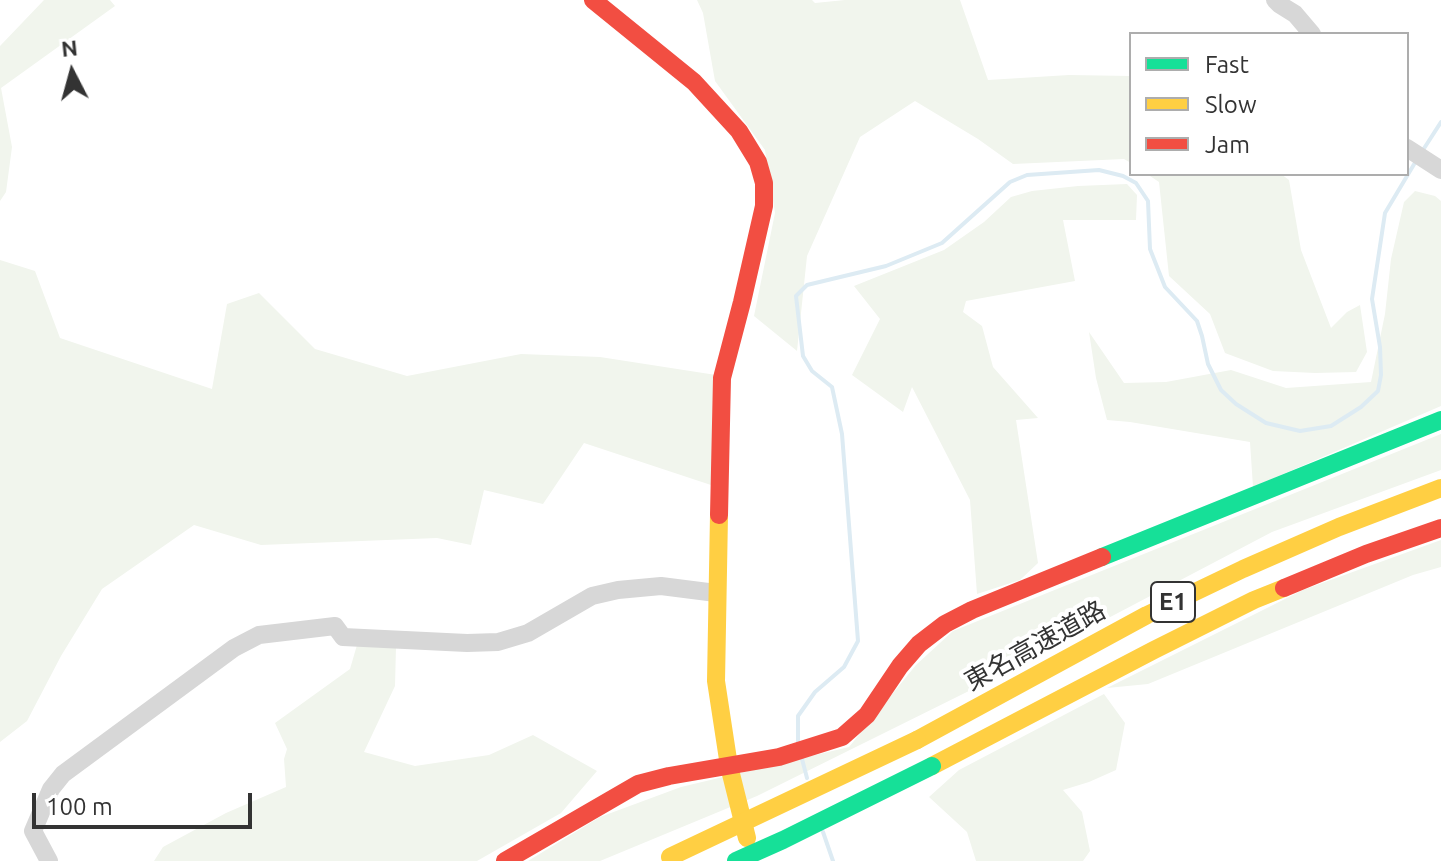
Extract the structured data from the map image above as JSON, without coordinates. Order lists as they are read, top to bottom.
{
  "streets": {
    "main road": ["E1", "東名高速道路"]
  },
  "legend": ["Fast", "Slow", "Jam"],
  "scale_bar": "100 m",
  "north": "top"
}
